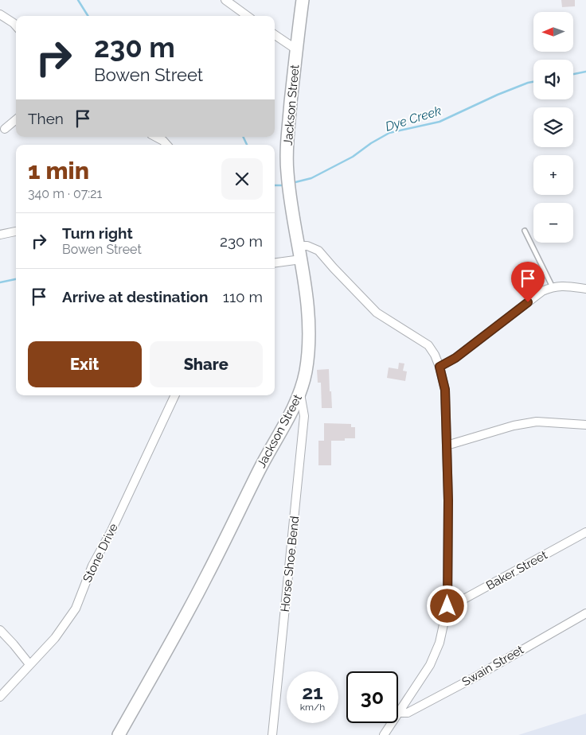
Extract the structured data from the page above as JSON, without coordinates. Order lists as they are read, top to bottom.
{
  "streets": {
    "street": [
      "Jackson Street",
      "Stone Drive",
      "Horse Shoe Bend",
      "Baker Street",
      "Swain Street"
    ]
  },
  "crossings": [
    ["Jackson Street", "Horse Shoe Bend"]
  ],
  "water": ["Dye Creek"],
  "north": "left",
  "page": {
    "map_buttons": ["+", "−"],
    "turn": ["230 m", "Bowen Street"],
    "then": "Then",
    "heading": ["1 min", "340 m · 07:21"],
    "list": [
      {
        "name": "Turn right",
        "note": "Bowen Street",
        "value": "230 m"
      },
      {
        "name": "Arrive at destination",
        "value": "110 m"
      }
    ],
    "buttons": ["Exit", "Share"],
    "speed": "21 km/h",
    "limit": "30"
  }
}
